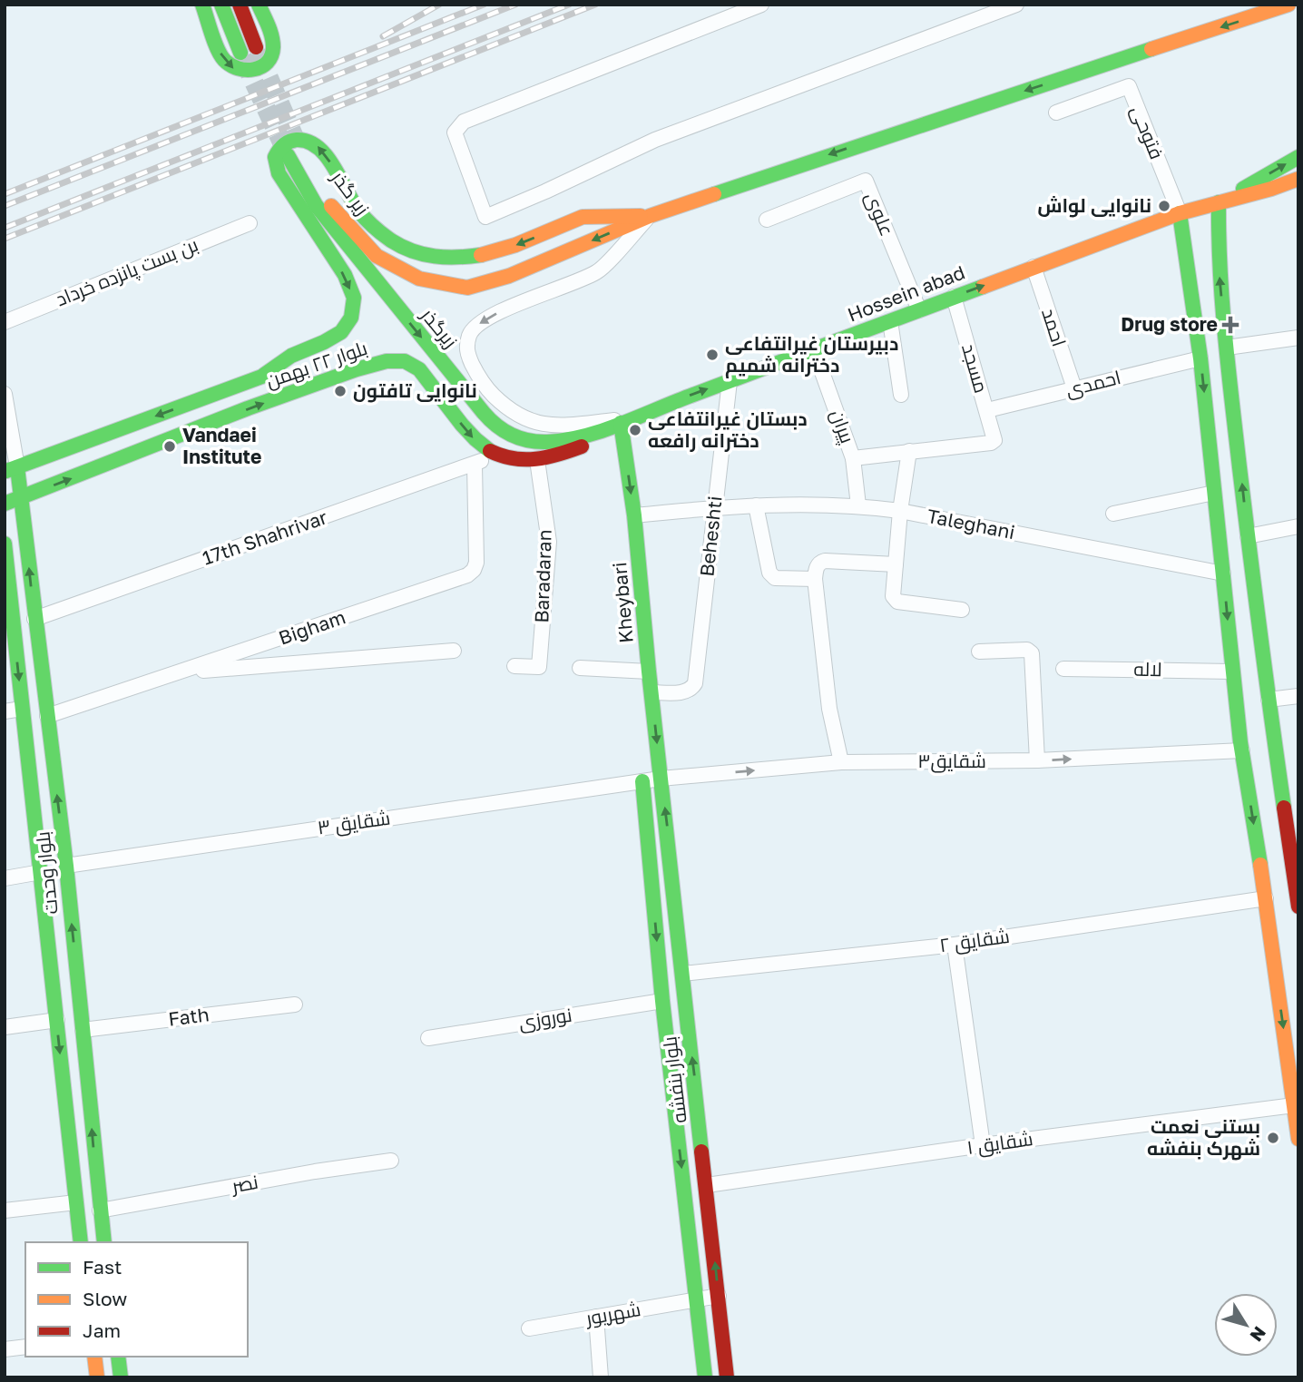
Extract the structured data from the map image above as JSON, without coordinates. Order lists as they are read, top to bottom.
{
  "streets": {
    "main road": [
      "زیر گذر",
      "Hossein abad",
      "زیرگذر",
      "بلوار ۲۲ بهمن",
      "Kheybari",
      "بلوار وحدت",
      "بلوار بنفشه"
    ],
    "street": [
      "فتوحی",
      "علوی",
      "بن بست پانزده خرداد",
      "احمد",
      "مسجد",
      "احمدی",
      "پیران",
      "Taleghani",
      "Beheshti",
      "17th Shahrivar",
      "Baradaran",
      "Bigham",
      "لاله",
      "شقایق۳",
      "شقایق ۳",
      "شقایق ۲",
      "Fath",
      "نوروزی",
      "شقایق ۱",
      "نصر",
      "شهریور"
    ]
  },
  "crossings": [
    ["فتوحی", "Hossein abad"],
    ["زیر گذر", "زیرگذر"],
    ["علوی", "Hossein abad"],
    ["Hossein abad", "احمد"],
    ["Hossein abad", "زیرگذر"],
    ["Hossein abad", "بلوار ۲۲ بهمن"],
    ["Hossein abad", "مسجد"],
    ["Hossein abad", "پیران"],
    ["Hossein abad", "Beheshti"],
    ["Hossein abad", "Kheybari"],
    ["احمد", "احمدی"],
    ["زیرگذر", "بلوار ۲۲ بهمن"],
    ["زیرگذر", "Kheybari"],
    ["بلوار ۲۲ بهمن", "17th Shahrivar"],
    ["بلوار ۲۲ بهمن", "Baradaran"],
    ["بلوار ۲۲ بهمن", "Kheybari"],
    ["بلوار ۲۲ بهمن", "بلوار وحدت"],
    ["مسجد", "احمدی"],
    ["پیران", "Taleghani"],
    ["Taleghani", "Beheshti"],
    ["Taleghani", "Kheybari"],
    ["Beheshti", "Kheybari"],
    ["17th Shahrivar", "Bigham"],
    ["17th Shahrivar", "بلوار وحدت"],
    ["Kheybari", "شقایق۳"],
    ["Kheybari", "شقایق ۳"],
    ["Kheybari", "بلوار بنفشه"],
    ["Bigham", "بلوار وحدت"],
    ["شقایق۳", "شقایق ۳"],
    ["شقایق۳", "بلوار بنفشه"],
    ["شقایق ۳", "بلوار وحدت"],
    ["شقایق ۳", "بلوار بنفشه"],
    ["بلوار وحدت", "Fath"],
    ["بلوار وحدت", "نصر"],
    ["شقایق ۲", "بلوار بنفشه"],
    ["نوروزی", "بلوار بنفشه"],
    ["بلوار بنفشه", "شقایق ۱"],
    ["بلوار بنفشه", "شهریور"]
  ],
  "one_way": [
    "زیر گذر",
    "زیرگذر",
    "Kheybari",
    "شقایق۳"
  ],
  "places": {
    "other": [
      "نانوایی لواش",
      "دبیرستان غیرانتفاعی دخترانه شمیم",
      "نانوایی تافتون",
      "دبستان غیرانتفاعی دخترانه رافعه",
      "Vandaei Institute",
      "بستنی نعمت شهرک بنفشه"
    ],
    "health": ["Drug store"]
  },
  "legend": ["Fast", "Slow", "Jam"],
  "north": "bottom right"
}
